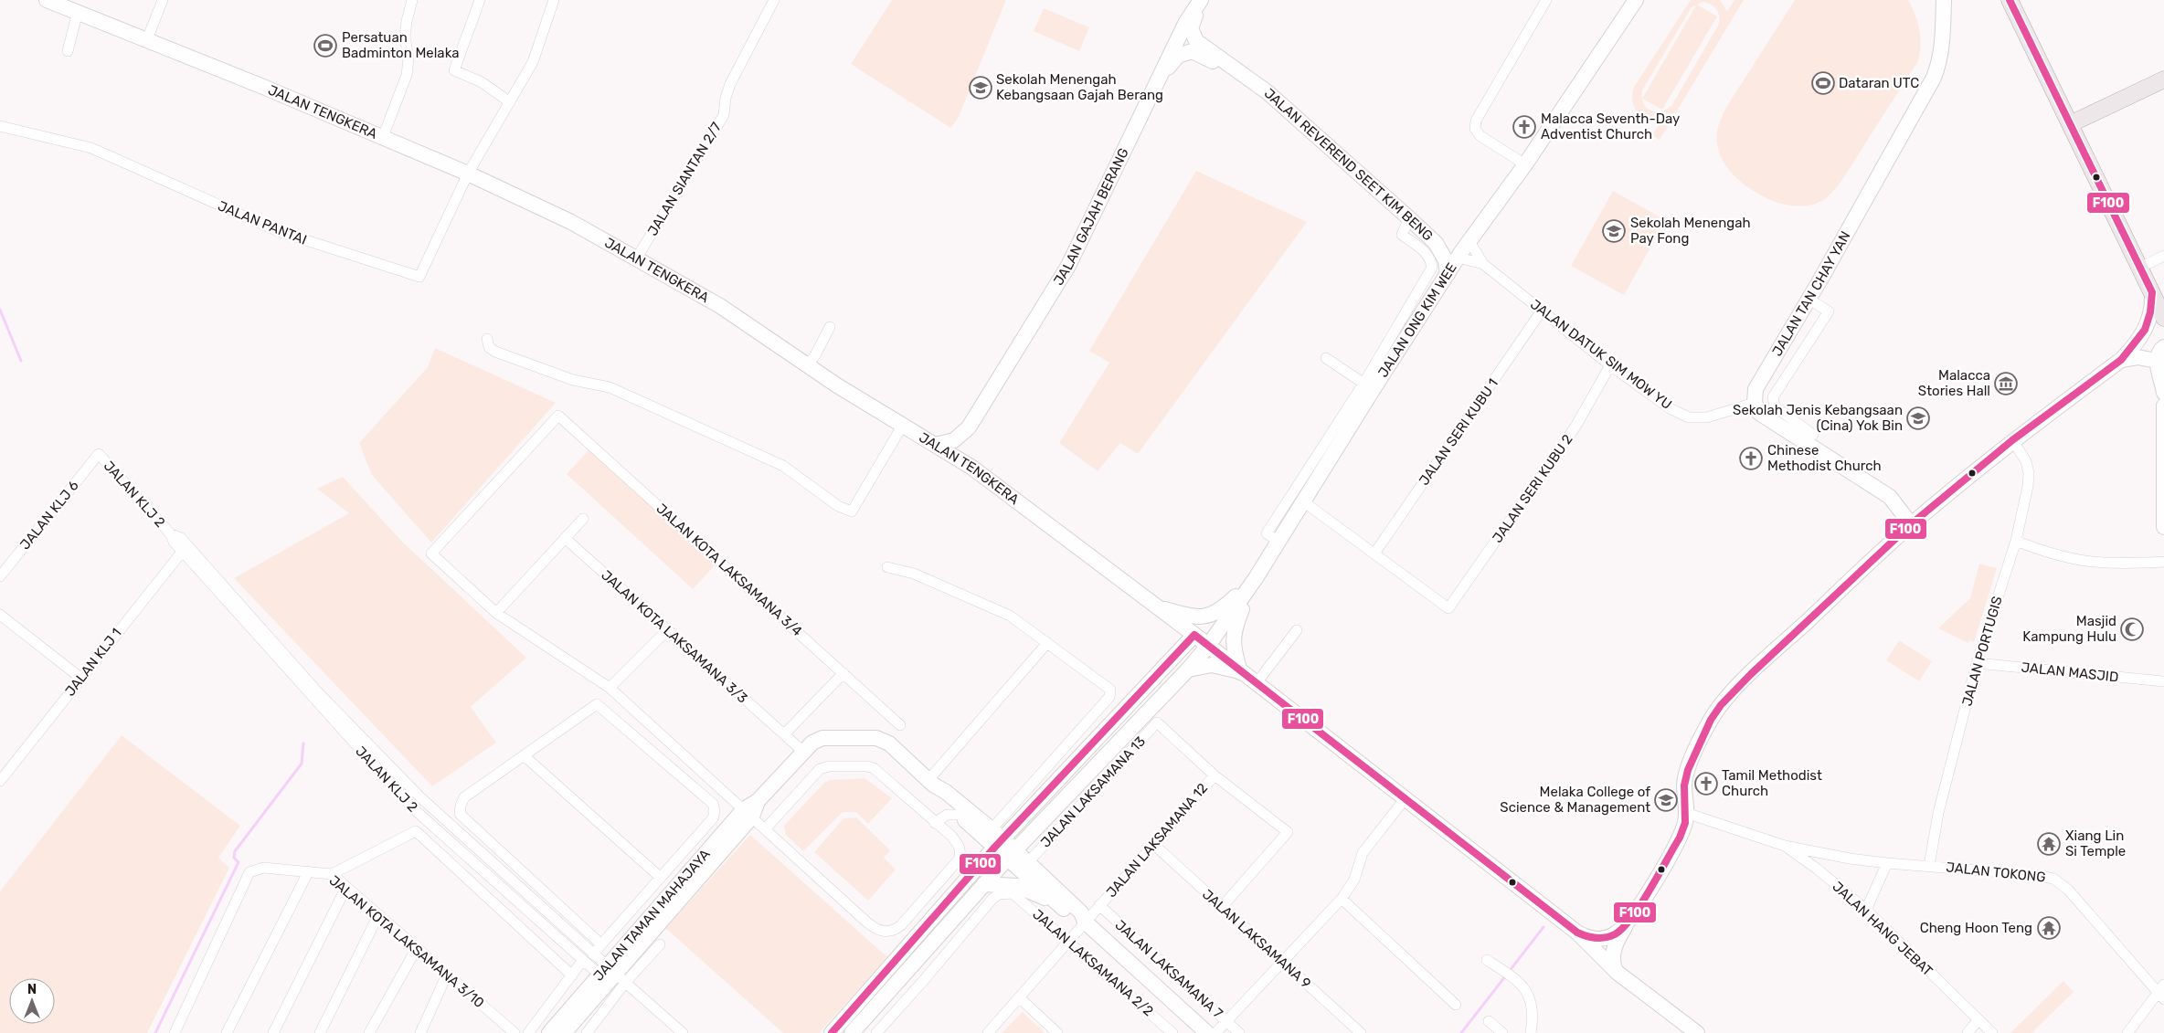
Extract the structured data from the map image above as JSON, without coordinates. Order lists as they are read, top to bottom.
{
  "streets": {
    "main road": [
      "JALAN TENGKERA",
      "JALAN REVEREND SEET KIM BENG",
      "JALAN GAJAH BERANG",
      "JALAN TAN CHAY YAN",
      "JALAN ONG KIM WEE",
      "JALAN TAMAN MAHAJAYA"
    ],
    "street": [
      "JALAN SIANTAN 2/7",
      "JALAN PANTAI",
      "JALAN DATUK SIM MOW YU",
      "JALAN SERI KUBU 1",
      "JALAN SERI KUBU 2",
      "JALAN KLJ 2",
      "JALAN KLJ 6",
      "JALAN KOTA LAKSAMANA 3/4",
      "JALAN KOTA LAKSAMANA 3/3",
      "JALAN PORTUGIS",
      "JALAN KLJ 1",
      "JALAN MASJID",
      "JALAN LAKSAMANA 13",
      "JALAN LAKSAMANA 12",
      "JALAN TOKONG",
      "JALAN HANG JEBAT",
      "JALAN LAKSAMANA 9",
      "JALAN KOTA LAKSAMANA 3/10",
      "JALAN LAKSAMANA 2/2",
      "JALAN LAKSAMANA 7"
    ]
  },
  "crossings": [
    ["JALAN TENGKERA", "JALAN SIANTAN 2/7"],
    ["JALAN TENGKERA", "JALAN GAJAH BERANG"],
    ["JALAN TENGKERA", "JALAN PANTAI"],
    ["JALAN TENGKERA", "JALAN ONG KIM WEE"],
    ["JALAN REVEREND SEET KIM BENG", "JALAN GAJAH BERANG"],
    ["JALAN REVEREND SEET KIM BENG", "JALAN ONG KIM WEE"],
    ["JALAN TAN CHAY YAN", "JALAN DATUK SIM MOW YU"],
    ["JALAN ONG KIM WEE", "JALAN DATUK SIM MOW YU"],
    ["JALAN DATUK SIM MOW YU", "JALAN SERI KUBU 1"],
    ["JALAN DATUK SIM MOW YU", "JALAN SERI KUBU 2"],
    ["JALAN SERI KUBU 1", "JALAN SERI KUBU 2"],
    ["JALAN KLJ 2", "JALAN KLJ 6"],
    ["JALAN KLJ 2", "JALAN KLJ 1"],
    ["JALAN KLJ 2", "JALAN TAMAN MAHAJAYA"],
    ["JALAN KOTA LAKSAMANA 3/3", "JALAN TAMAN MAHAJAYA"],
    ["JALAN PORTUGIS", "JALAN MASJID"],
    ["JALAN PORTUGIS", "JALAN TOKONG"],
    ["JALAN LAKSAMANA 13", "JALAN LAKSAMANA 12"],
    ["JALAN LAKSAMANA 12", "JALAN LAKSAMANA 9"],
    ["JALAN LAKSAMANA 12", "JALAN LAKSAMANA 2/2"],
    ["JALAN LAKSAMANA 12", "JALAN LAKSAMANA 7"],
    ["JALAN TOKONG", "JALAN HANG JEBAT"]
  ],
  "places": {
    "sports": ["Persatuan Badminton Melaka", "Dataran UTC"],
    "school or university": [
      "Sekolah Menengah Kebangsaan Gajah Berang",
      "Sekolah Menengah Pay Fong",
      "Sekolah Jenis Kebangsaan (Cina) Yok Bin",
      "Melaka College of Science & Management"
    ],
    "church": ["Malacca Seventh-Day Adventist Church", "Chinese Methodist Church", "Tamil Methodist Church"],
    "museum": ["Malacca Stories Hall"],
    "mosque": ["Masjid Kampung Hulu"],
    "temple": ["Xiang Lin Si Temple", "Cheng Hoon Teng"]
  },
  "lines": ["transit line F100"],
  "north": "top"
}
